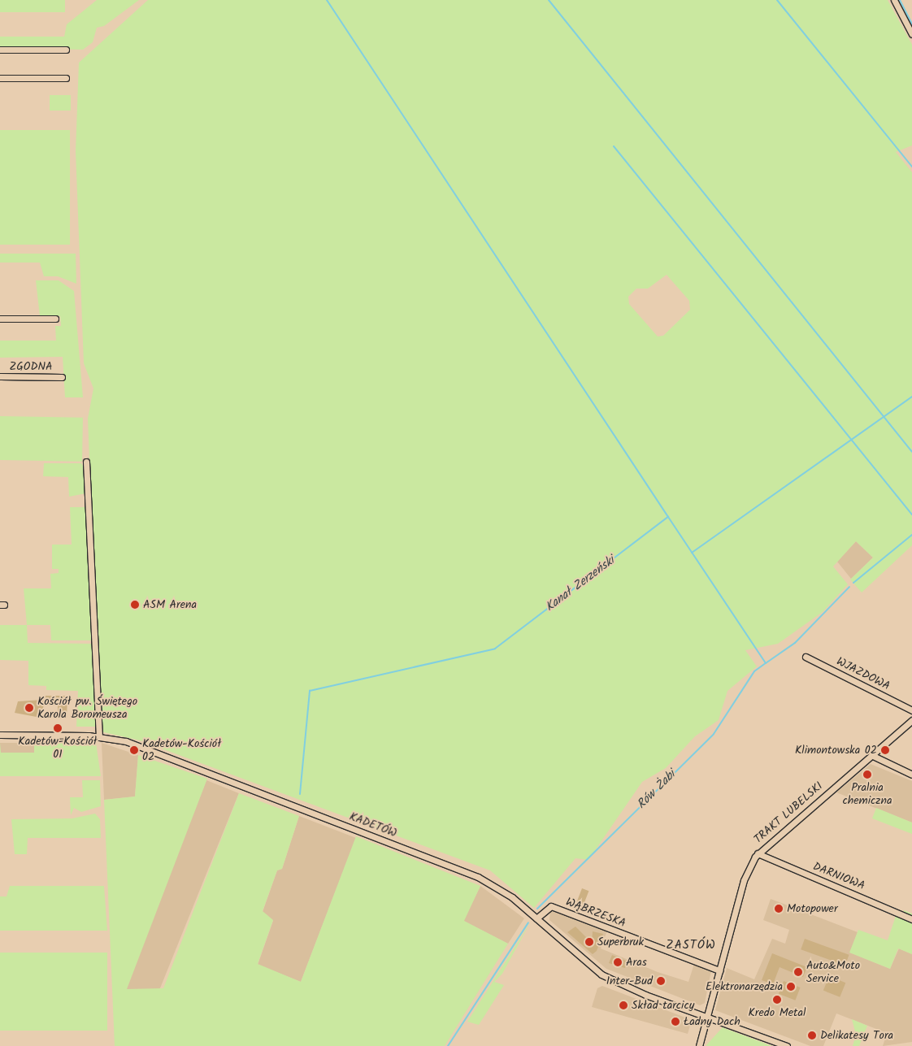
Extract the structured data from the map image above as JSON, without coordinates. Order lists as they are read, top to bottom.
{
  "streets": {
    "street": [
      "ZGODNA",
      "WJAZDOWA",
      "TRAKT LUBELSKI",
      "KADETÓW",
      "DARNIOWA",
      "WĄBRZESKA"
    ]
  },
  "crossings": [
    ["TRAKT LUBELSKI", "KADETÓW"],
    ["TRAKT LUBELSKI", "DARNIOWA"],
    ["TRAKT LUBELSKI", "WĄBRZESKA"],
    ["KADETÓW", "WĄBRZESKA"]
  ],
  "districts": ["ZASTÓW"],
  "water": ["Kanał Zerzeński", "Rów Żabi"],
  "places": [
    "ASM Arena",
    "Kościół pw. Świętego Karola Boromeusza",
    "Kadetów-Kościół 01",
    "Kadetów-Kościół 02",
    "Klimontowska 02",
    "Pralnia chemiczna",
    "Motopower",
    "Superbruk",
    "Aras",
    "Auto&Moto Service",
    "Inter-Bud",
    "Elektronarzędzia",
    "Kredo Metal",
    "Skład tarcicy",
    "Ładny Dach",
    "Delikatesy Tora"
  ]
}
